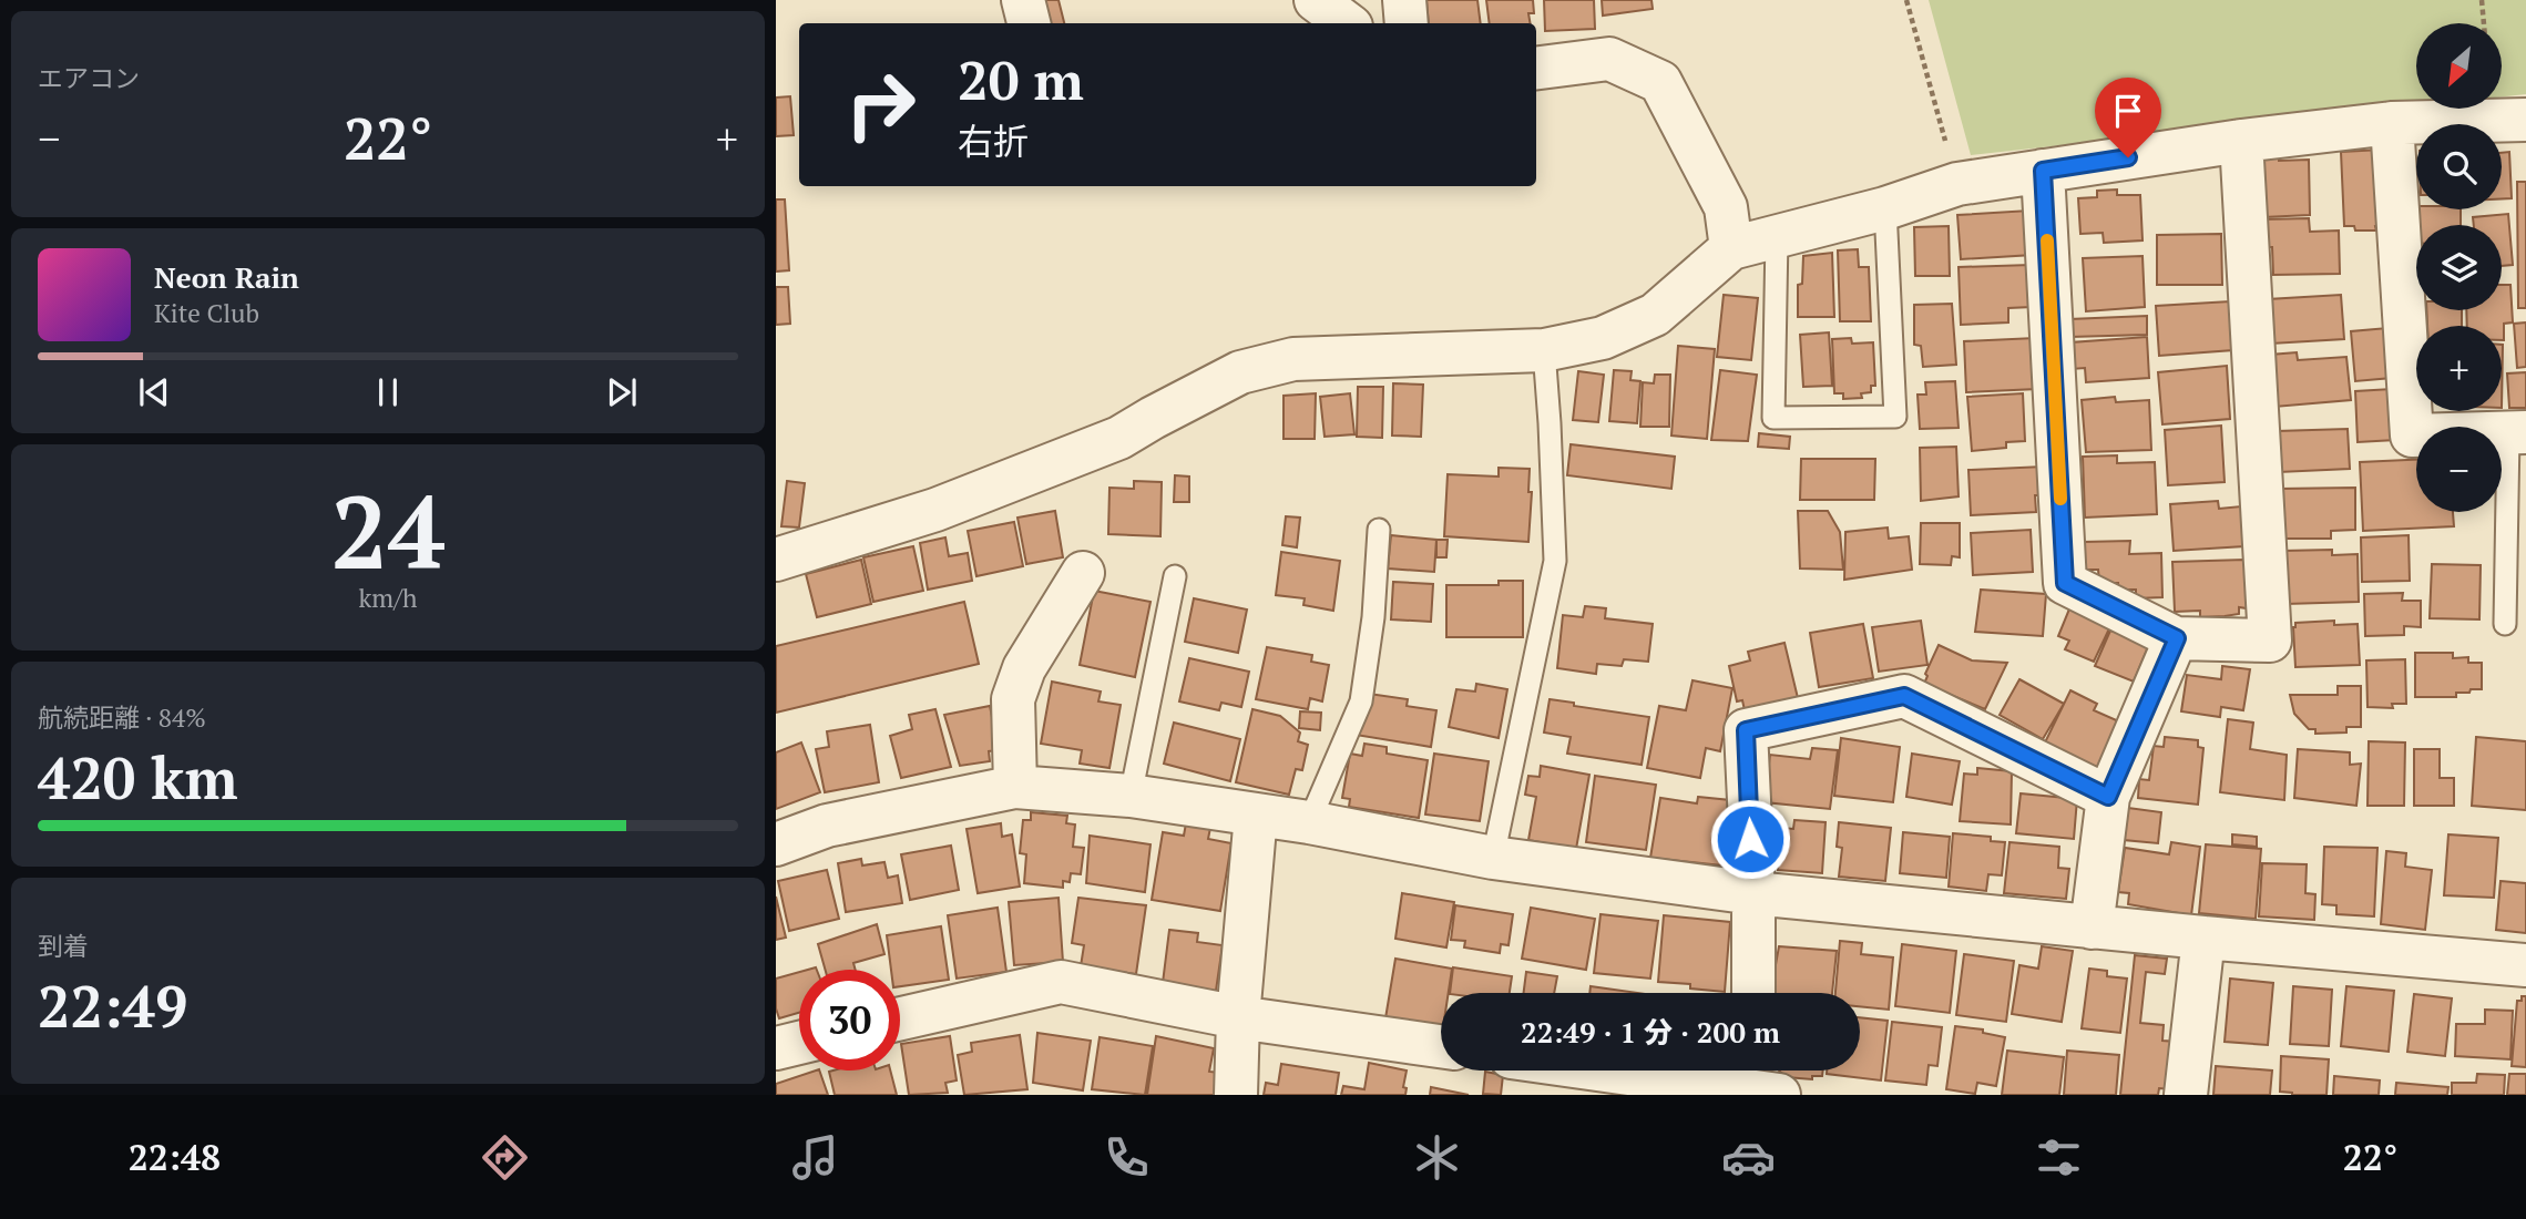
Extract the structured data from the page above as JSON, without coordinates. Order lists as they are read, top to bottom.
{
  "north": "bottom left",
  "page": {
    "tile": [
      "エアコン",
      ["24", "km/h"],
      ["航続距離 · 84%", "420 km"],
      ["到着", "22:49"]
    ],
    "map_buttons": ["+", "−"],
    "turn": ["20 m", "右折"],
    "heat": ["−", "22°", "+"],
    "song": ["Neon Rain", "Kite Club"],
    "limit": "30",
    "trip": "22:49 · 1 分 · 200 m",
    "tabs": ["22:48", "22°"]
  }
}
